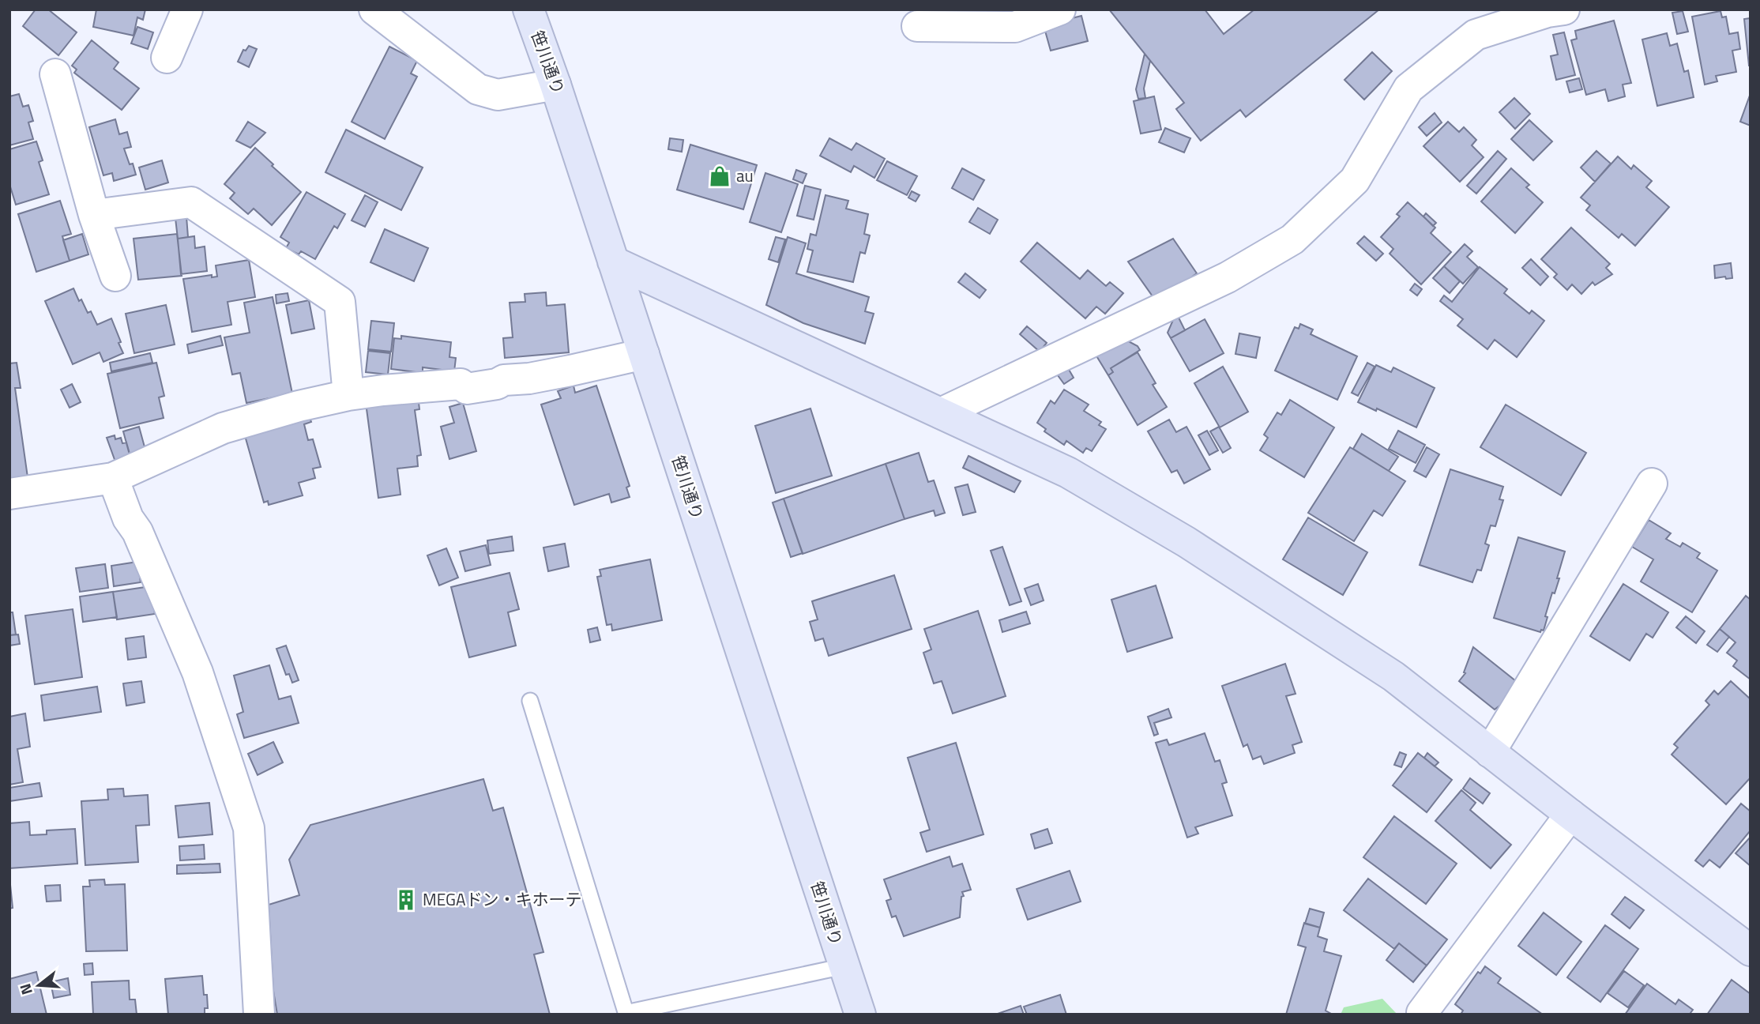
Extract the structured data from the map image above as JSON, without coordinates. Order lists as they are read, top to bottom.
{
  "streets": {
    "street": ["笹川通り"]
  },
  "places": {
    "shop": ["au"],
    "building": ["MEGAドン・キホーテ"]
  },
  "north": "left"
}
